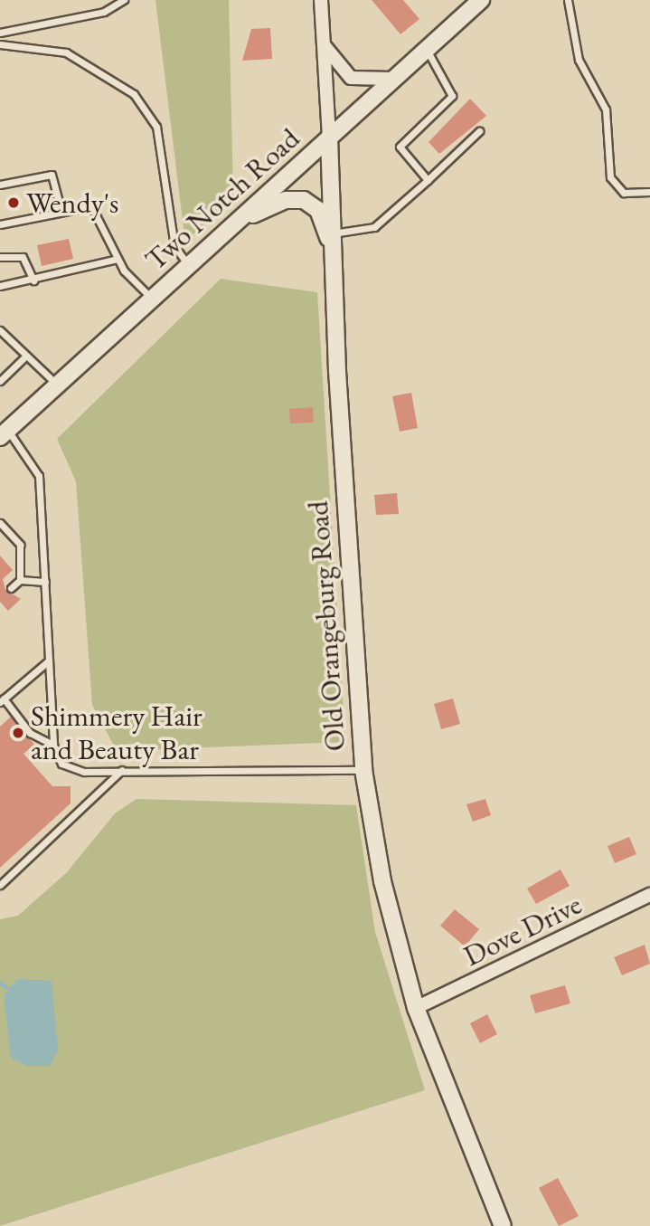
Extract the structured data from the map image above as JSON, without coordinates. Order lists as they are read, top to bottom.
{
  "streets": {
    "street": ["Two Notch Road", "Old Orangeburg Road", "Dove Drive"]
  },
  "crossings": [
    ["Two Notch Road", "Old Orangeburg Road"],
    ["Old Orangeburg Road", "Dove Drive"]
  ],
  "places": ["Wendy's", "Shimmery Hair and Beauty Bar"]
}
